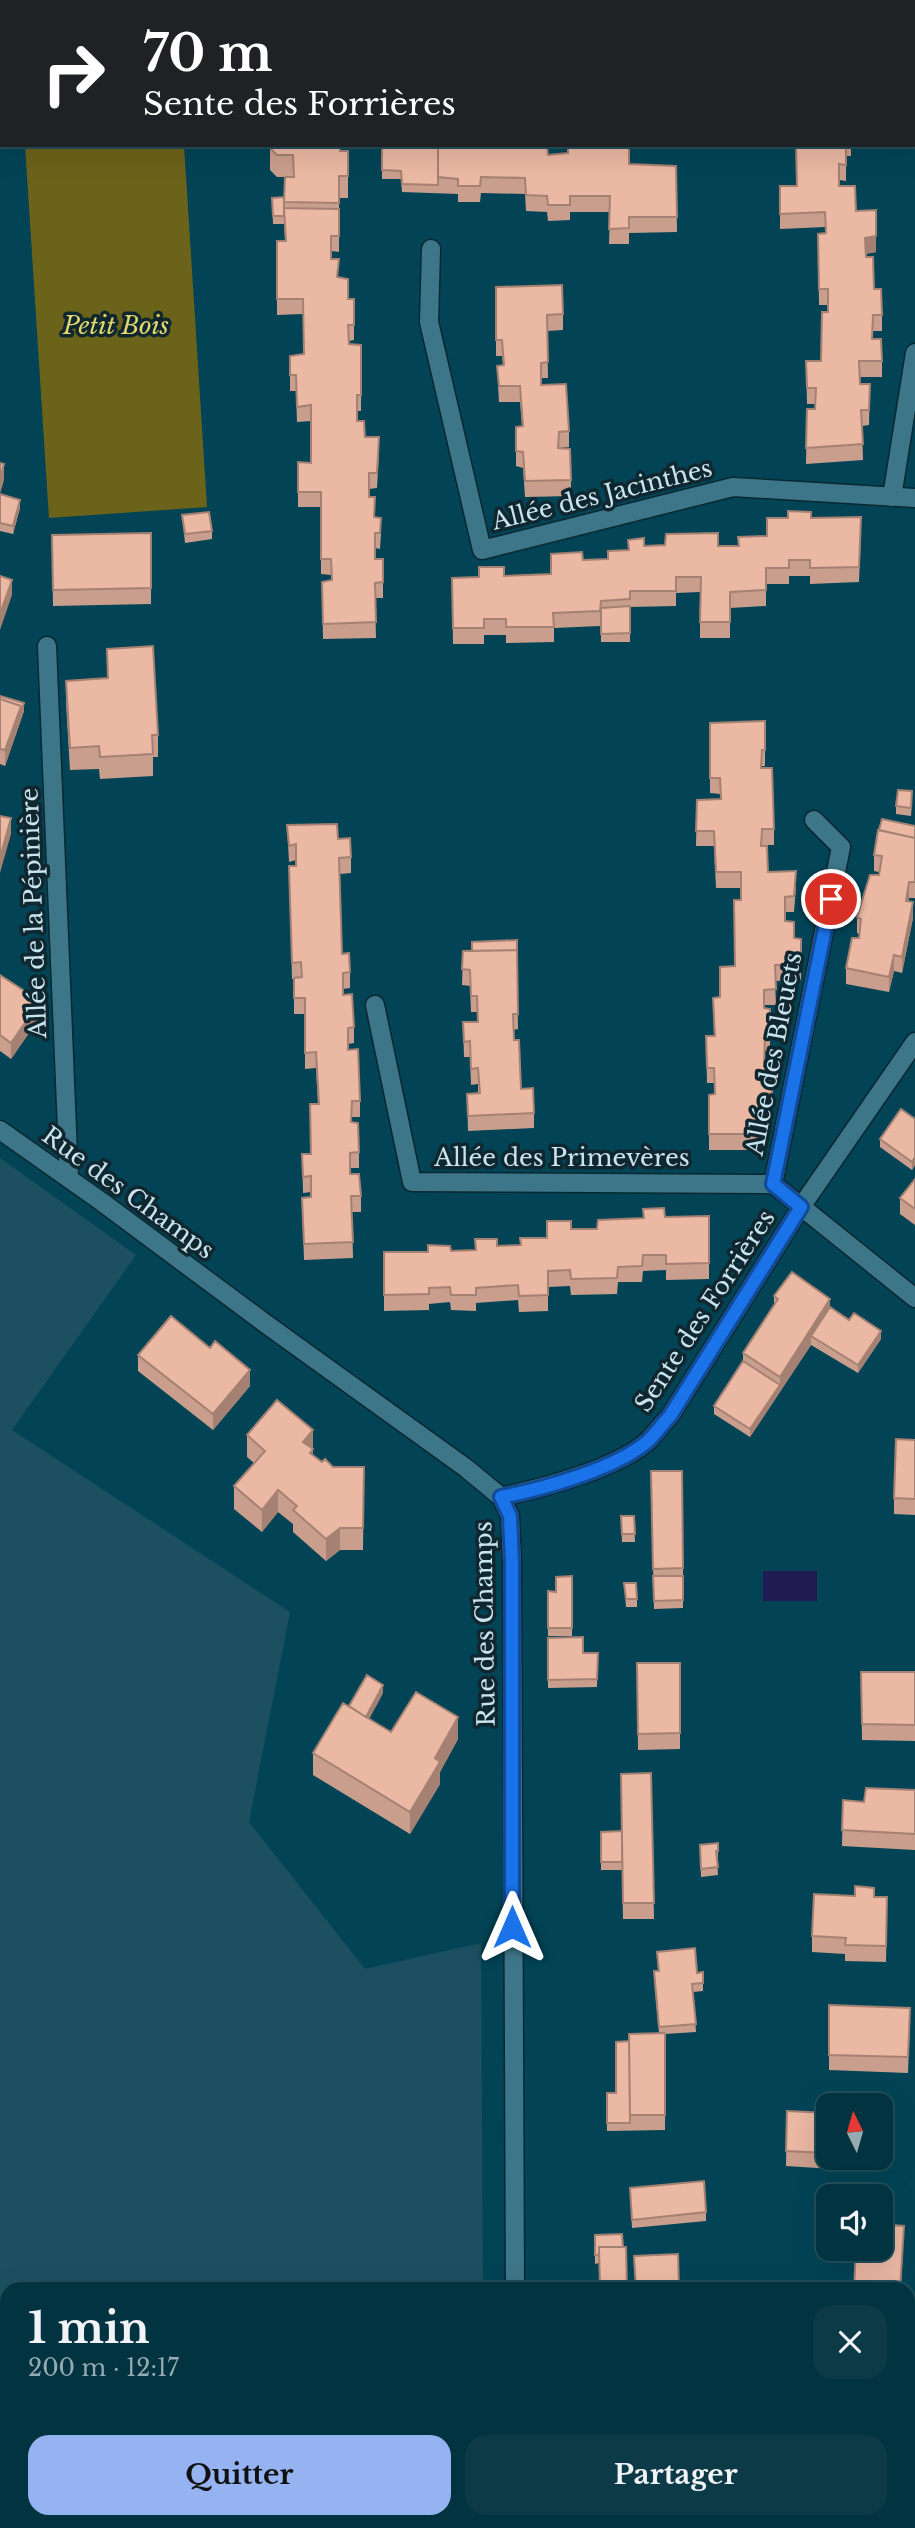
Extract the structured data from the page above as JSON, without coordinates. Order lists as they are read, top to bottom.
{
  "streets": {
    "street": [
      "Allée des Jacinthes",
      "Allée de la Pépinière",
      "Allée des Bleuets",
      "Allée des Primevères",
      "Rue des Champs",
      "Sente des Forrières"
    ]
  },
  "crossings": [
    ["Allée de la Pépinière", "Rue des Champs"],
    ["Allée des Bleuets", "Allée des Primevères"],
    ["Rue des Champs", "Sente des Forrières"]
  ],
  "parks": ["Petit Bois"],
  "north": "top",
  "page": {
    "turn": ["70 m", "Sente des Forrières"],
    "heading": ["1 min", "200 m · 12:17"],
    "buttons": ["Quitter", "Partager"]
  }
}
